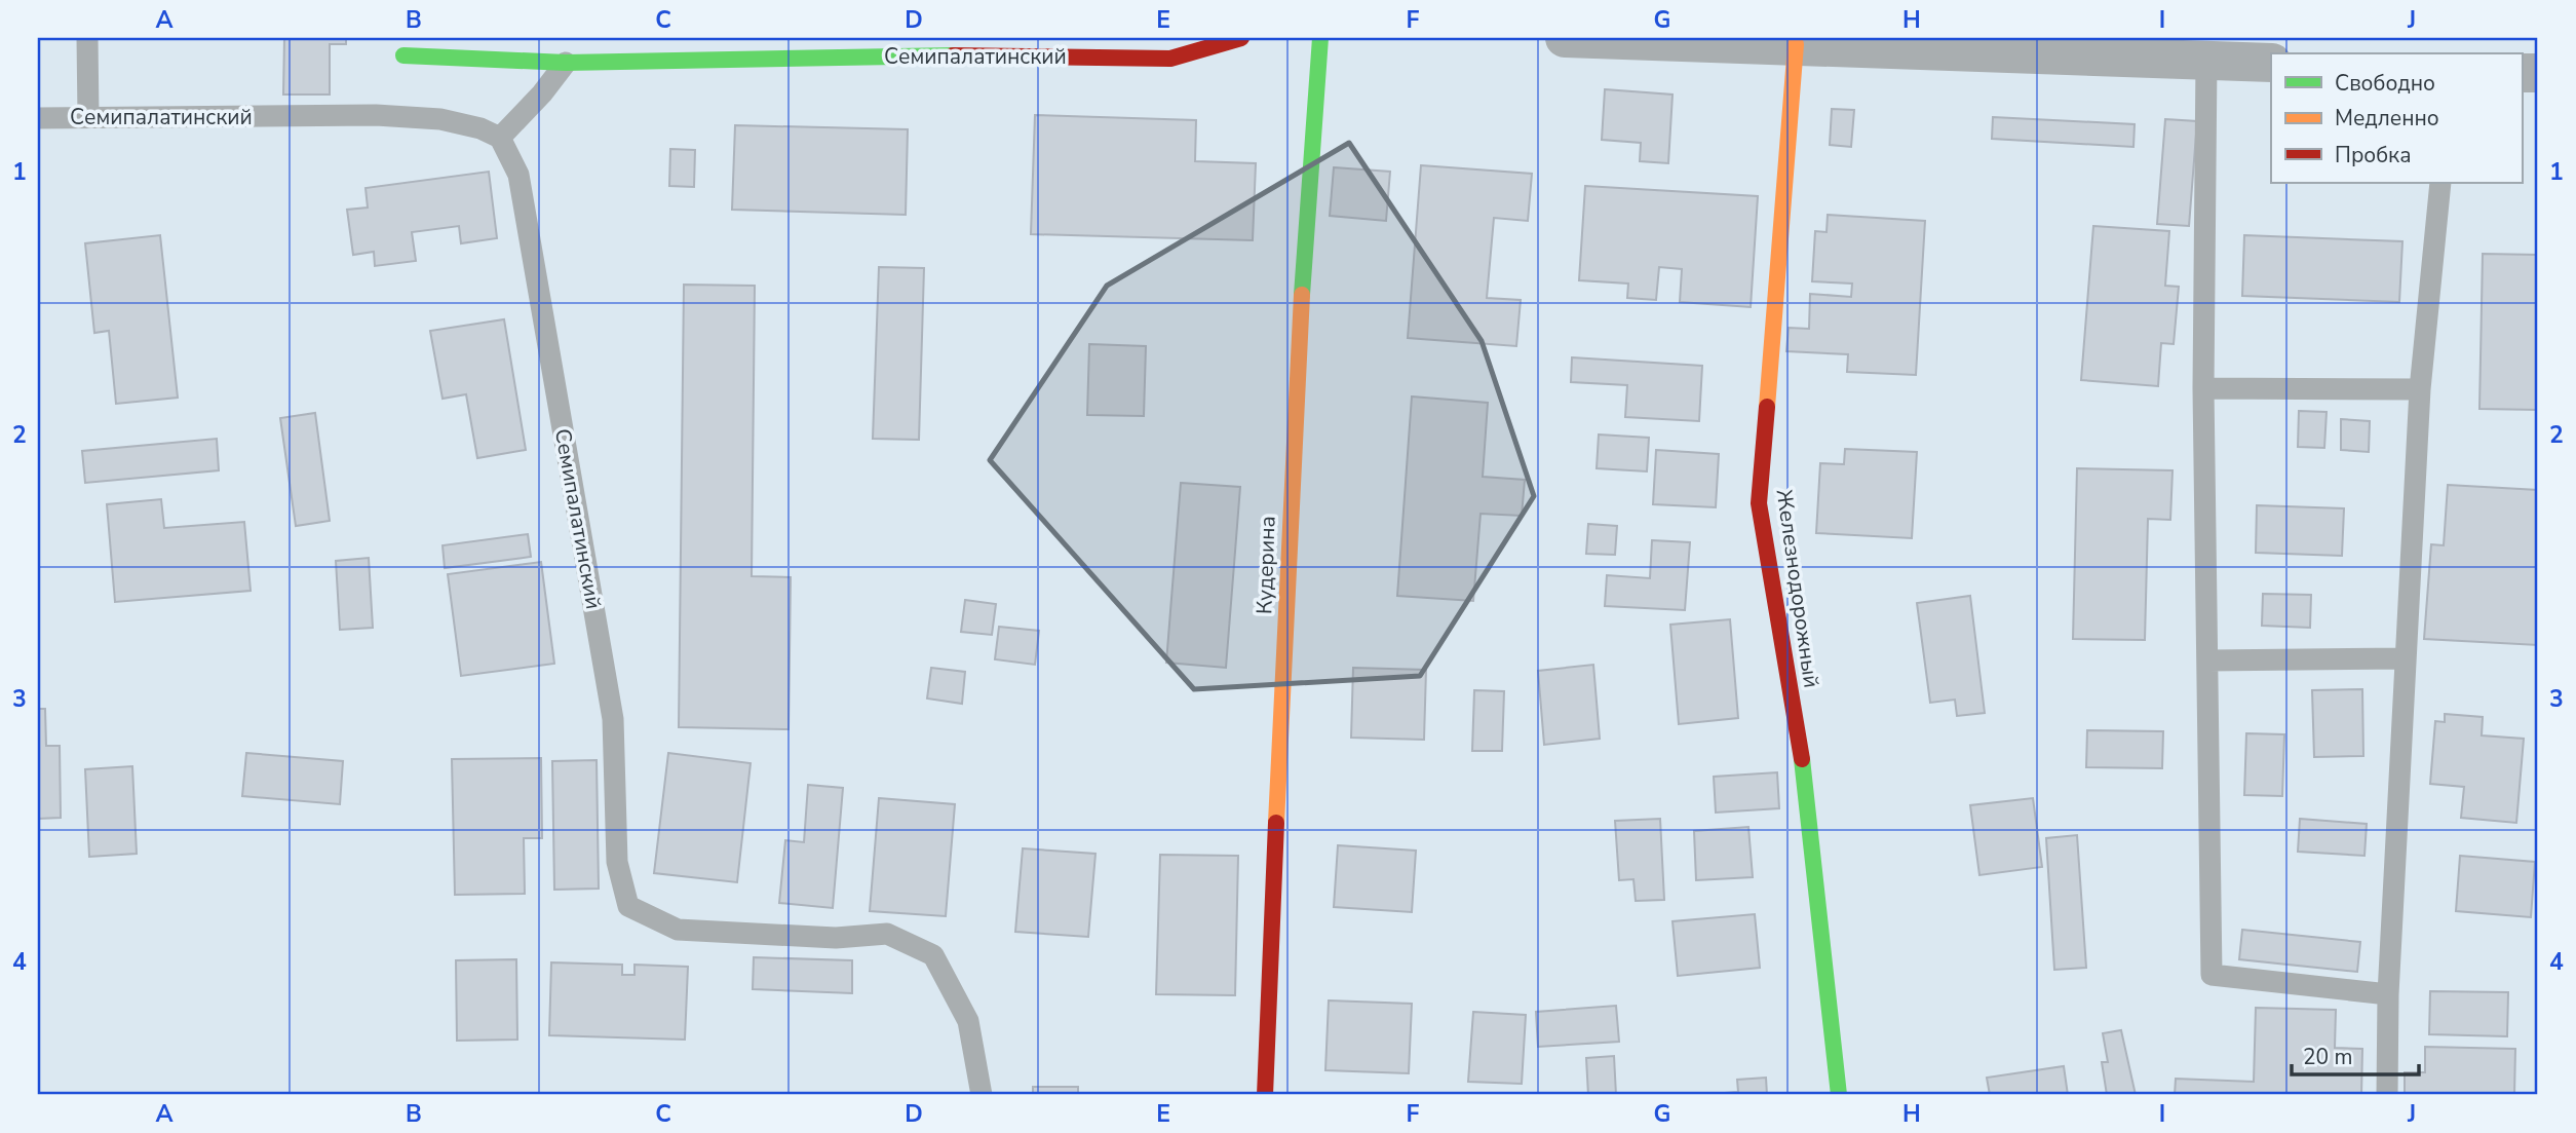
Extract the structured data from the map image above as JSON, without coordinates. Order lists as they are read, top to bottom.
{
  "streets": {
    "street": ["Семипалатинский", "Кудерина", "Железнодорожный"]
  },
  "legend": ["Свободно", "Медленно", "Пробка"],
  "scale_bar": "20 m",
  "grid": {
    "columns": [
      "A",
      "B",
      "C",
      "D",
      "E",
      "F",
      "G",
      "H",
      "I",
      "J"
    ],
    "rows": [
      "1",
      "2",
      "3",
      "4"
    ]
  }
}
